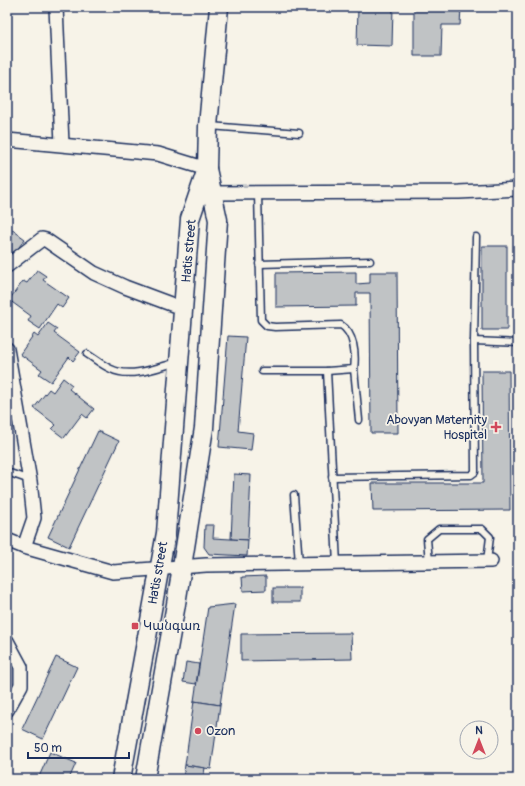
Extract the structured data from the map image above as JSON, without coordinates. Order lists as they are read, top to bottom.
{
  "streets": {
    "main road": ["Hatis street"]
  },
  "places": {
    "health": ["Abovyan Maternity Hospital"],
    "transit": ["Կանգառ"],
    "other": ["Ozon"]
  },
  "scale_bar": "50 m",
  "north": "top"
}
